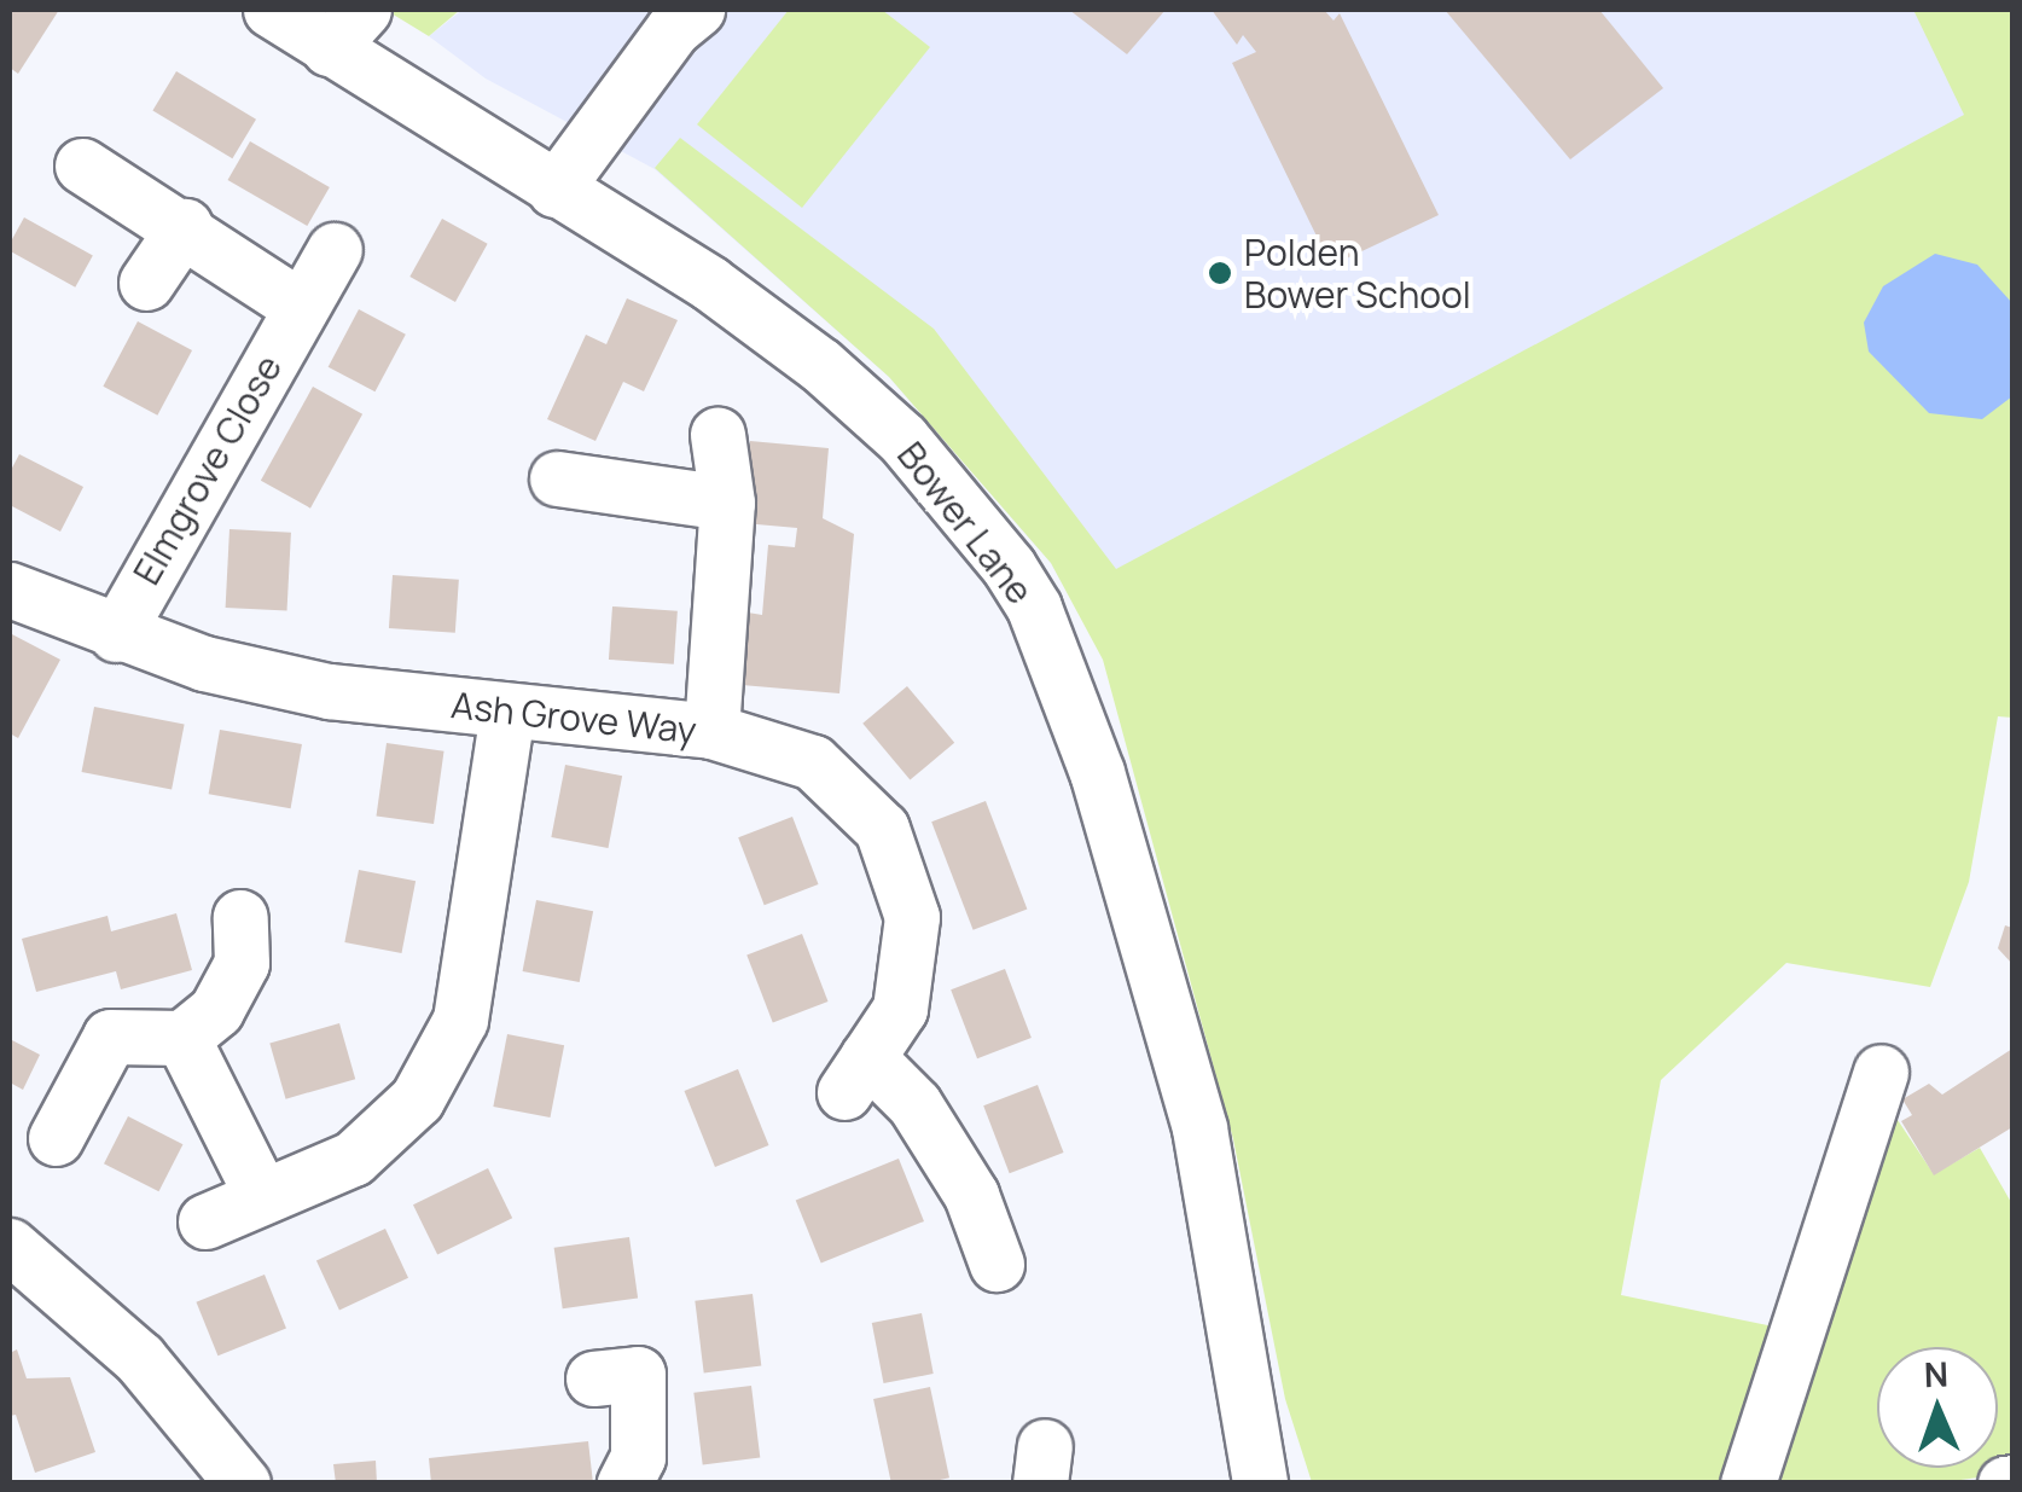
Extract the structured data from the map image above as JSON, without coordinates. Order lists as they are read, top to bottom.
{
  "streets": {
    "street": ["Elmgrove Close", "Bower Lane", "Ash Grove Way"]
  },
  "crossings": [
    ["Elmgrove Close", "Ash Grove Way"]
  ],
  "places": ["Polden Bower School"],
  "north": "top"
}
